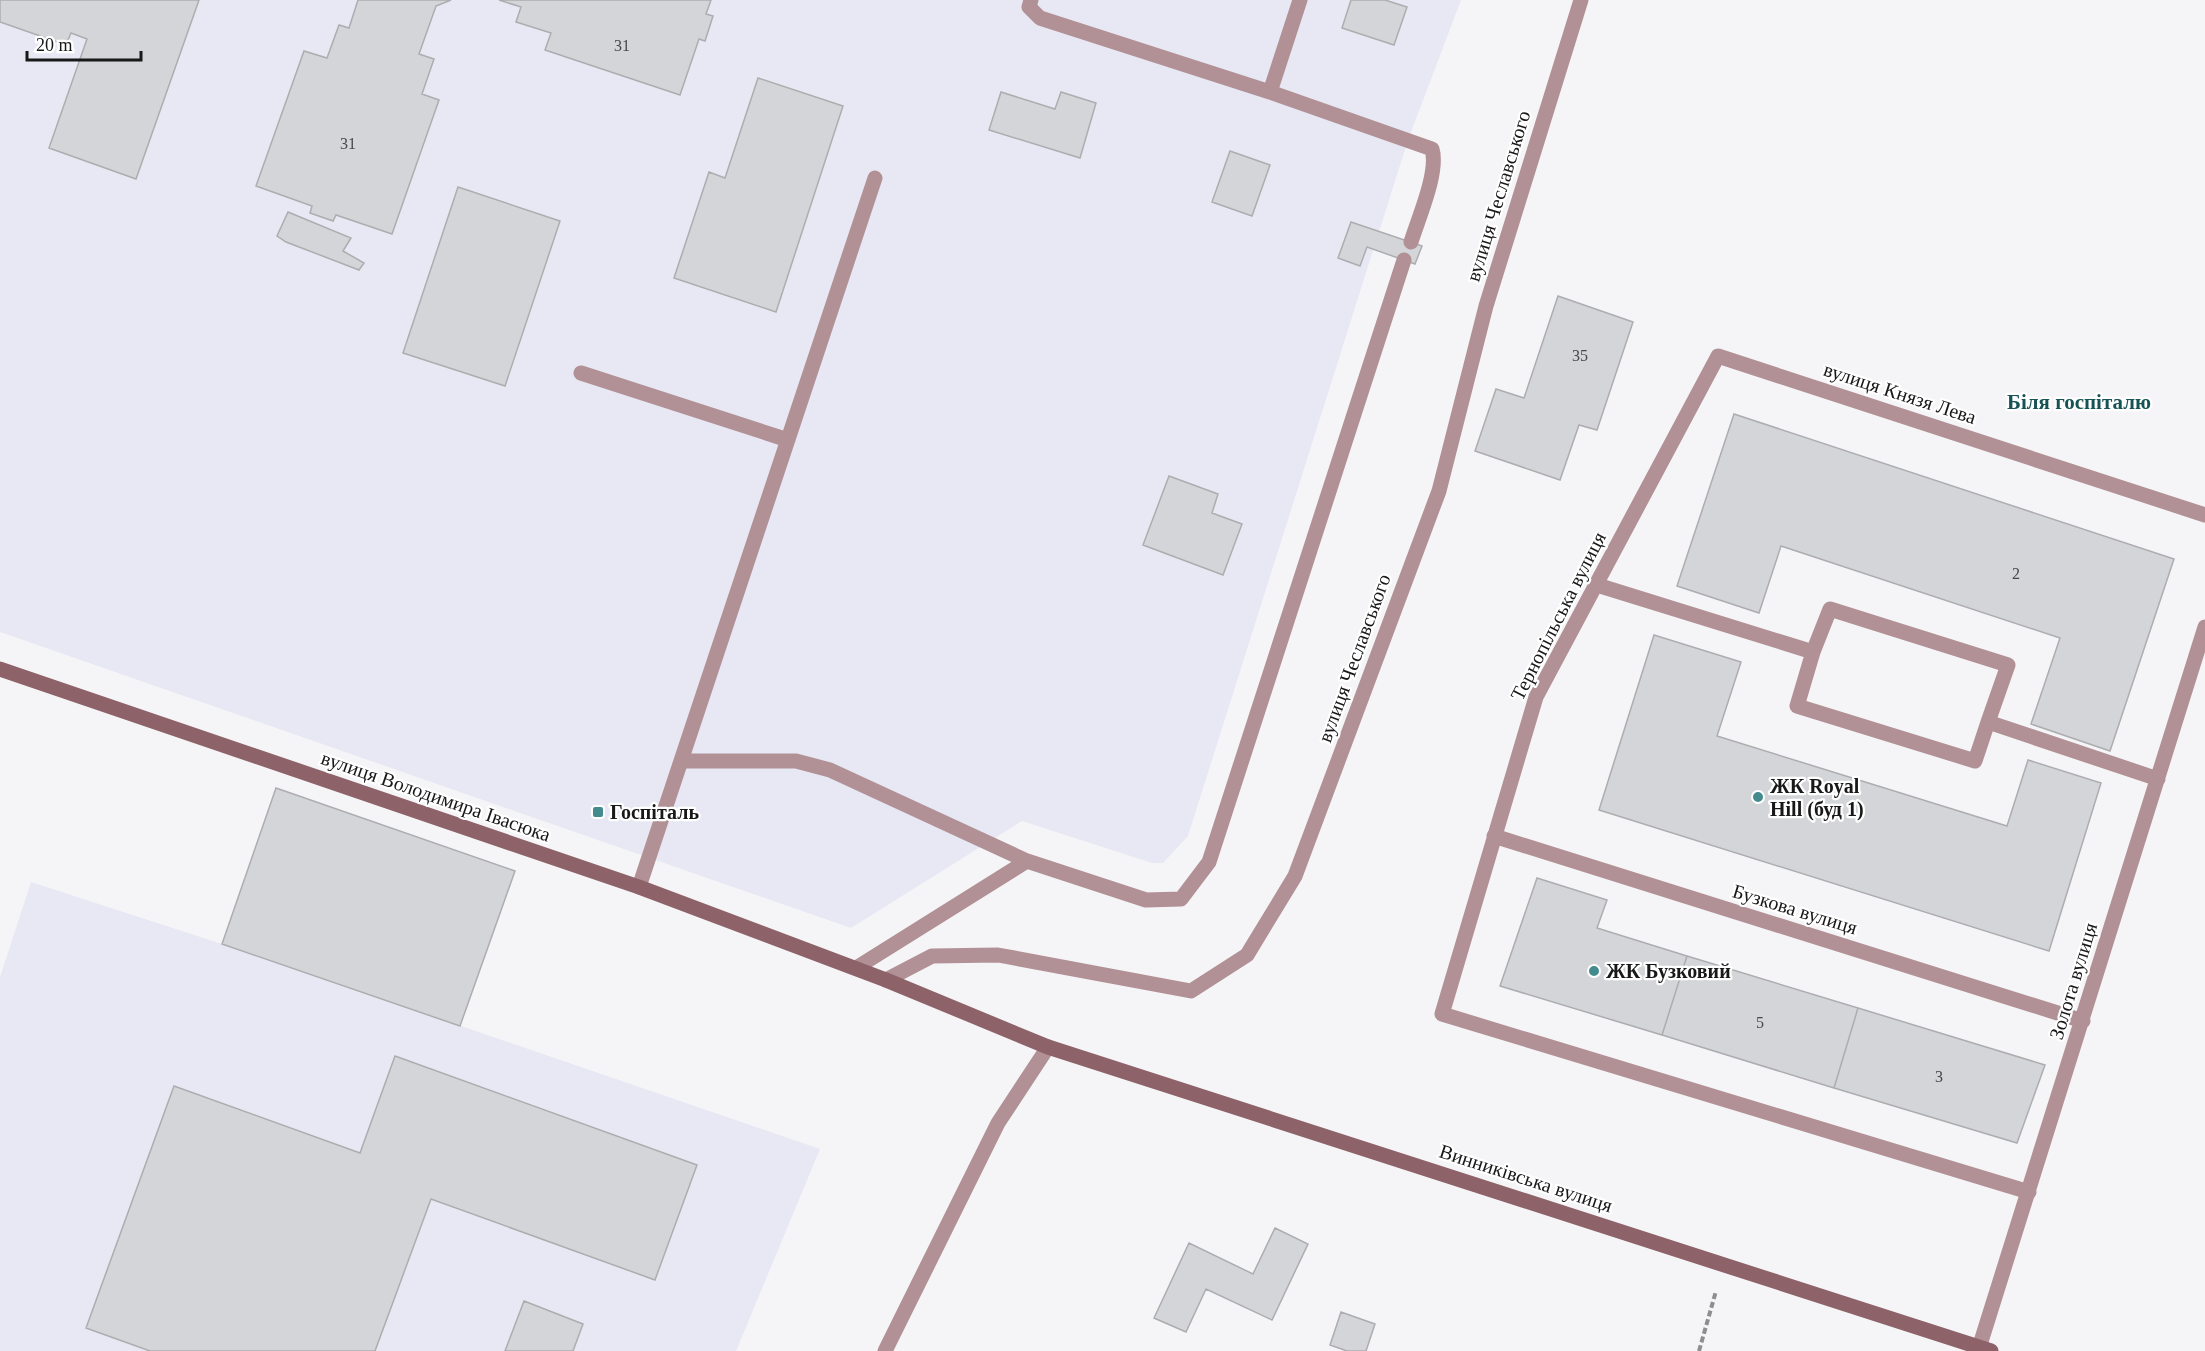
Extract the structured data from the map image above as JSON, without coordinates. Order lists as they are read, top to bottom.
{
  "streets": {
    "main road": ["вулиця Володимира Івасюка", "Винниківська вулиця"],
    "street": [
      "вулиця Чеславського",
      "вулиця Князя Лева",
      "Тернопільська вулиця",
      "Бузкова вулиця",
      "Золота вулиця"
    ]
  },
  "crossings": [
    ["вулиця Чеславського", "вулиця Володимира Івасюка"],
    ["вулиця Чеславського", "Винниківська вулиця"],
    ["вулиця Князя Лева", "Тернопільська вулиця"],
    ["Тернопільська вулиця", "Бузкова вулиця"],
    ["Тернопільська вулиця", "Золота вулиця"],
    ["вулиця Володимира Івасюка", "Винниківська вулиця"],
    ["Бузкова вулиця", "Золота вулиця"],
    ["Золота вулиця", "Винниківська вулиця"]
  ],
  "districts": ["Біля госпіталю"],
  "places": {
    "other": ["ЖК Royal Hill (буд 1)", "ЖК Бузковий"],
    "transit": ["Госпіталь"]
  },
  "house_numbers": [
    "31",
    "31",
    "35",
    "2",
    "5",
    "3"
  ],
  "scale_bar": "20 m"
}
